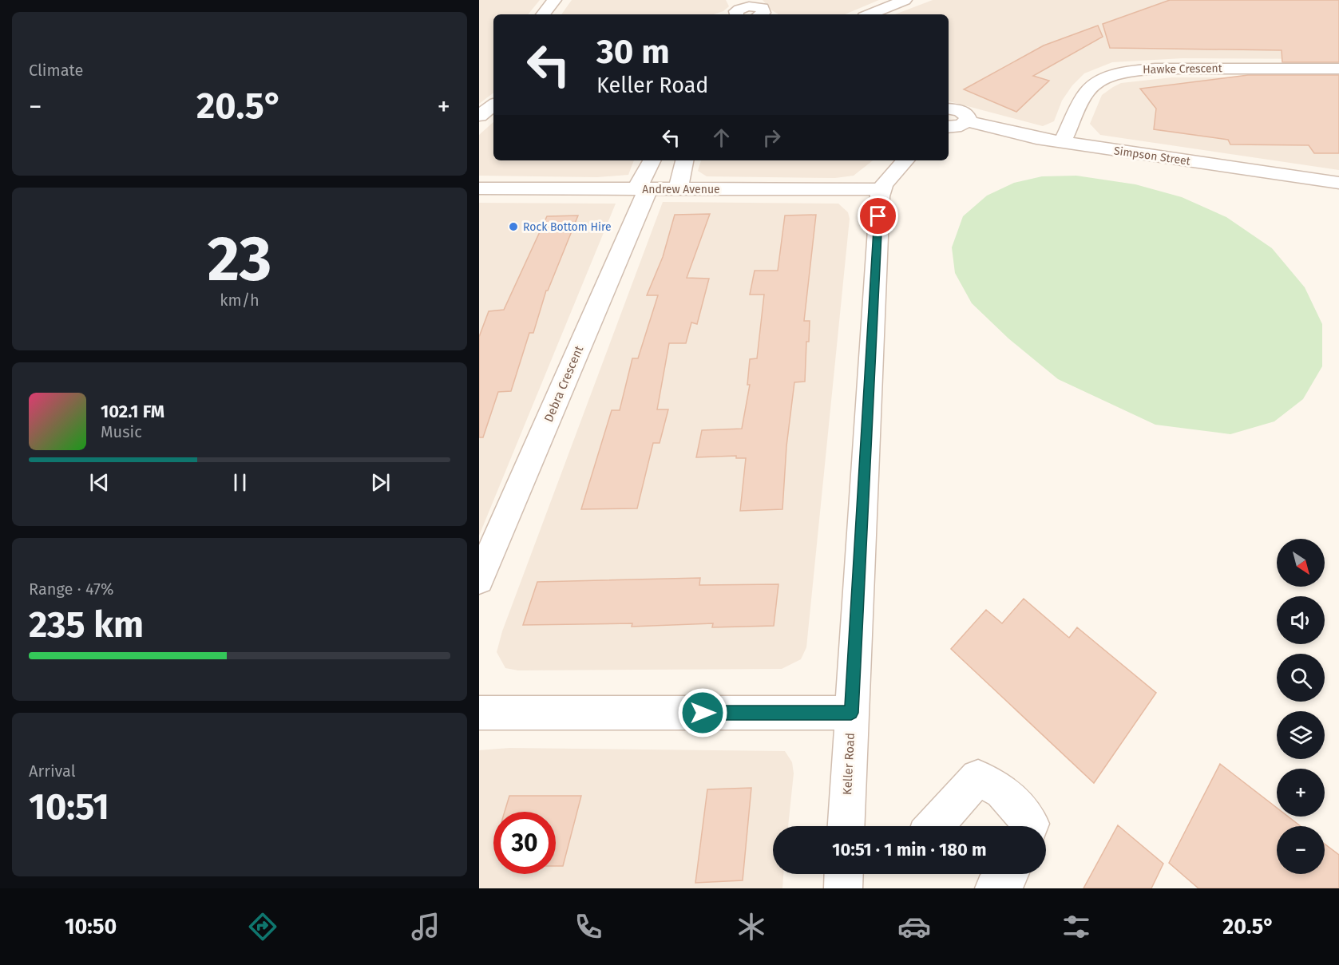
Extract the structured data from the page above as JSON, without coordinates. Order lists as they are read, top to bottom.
{
  "streets": {
    "street": [
      "Hawke Crescent",
      "Simpson Street",
      "Andrew Avenue",
      "Debra Crescent",
      "Keller Road"
    ]
  },
  "crossings": [
    ["Hawke Crescent", "Simpson Street"],
    ["Andrew Avenue", "Debra Crescent"],
    ["Andrew Avenue", "Keller Road"]
  ],
  "places": ["Rock Bottom Hire"],
  "north": "bottom right",
  "page": {
    "tile": [
      "Climate",
      ["23", "km/h"],
      ["Range · 47%", "235 km"],
      ["Arrival", "10:51"]
    ],
    "turn": ["30 m", "Keller Road"],
    "heat": ["−", "20.5°", "+"],
    "song": ["102.1 FM", "Music"],
    "map_buttons": ["+", "−"],
    "limit": "30",
    "trip": "10:51 · 1 min · 180 m",
    "tabs": ["10:50", "20.5°"]
  }
}
